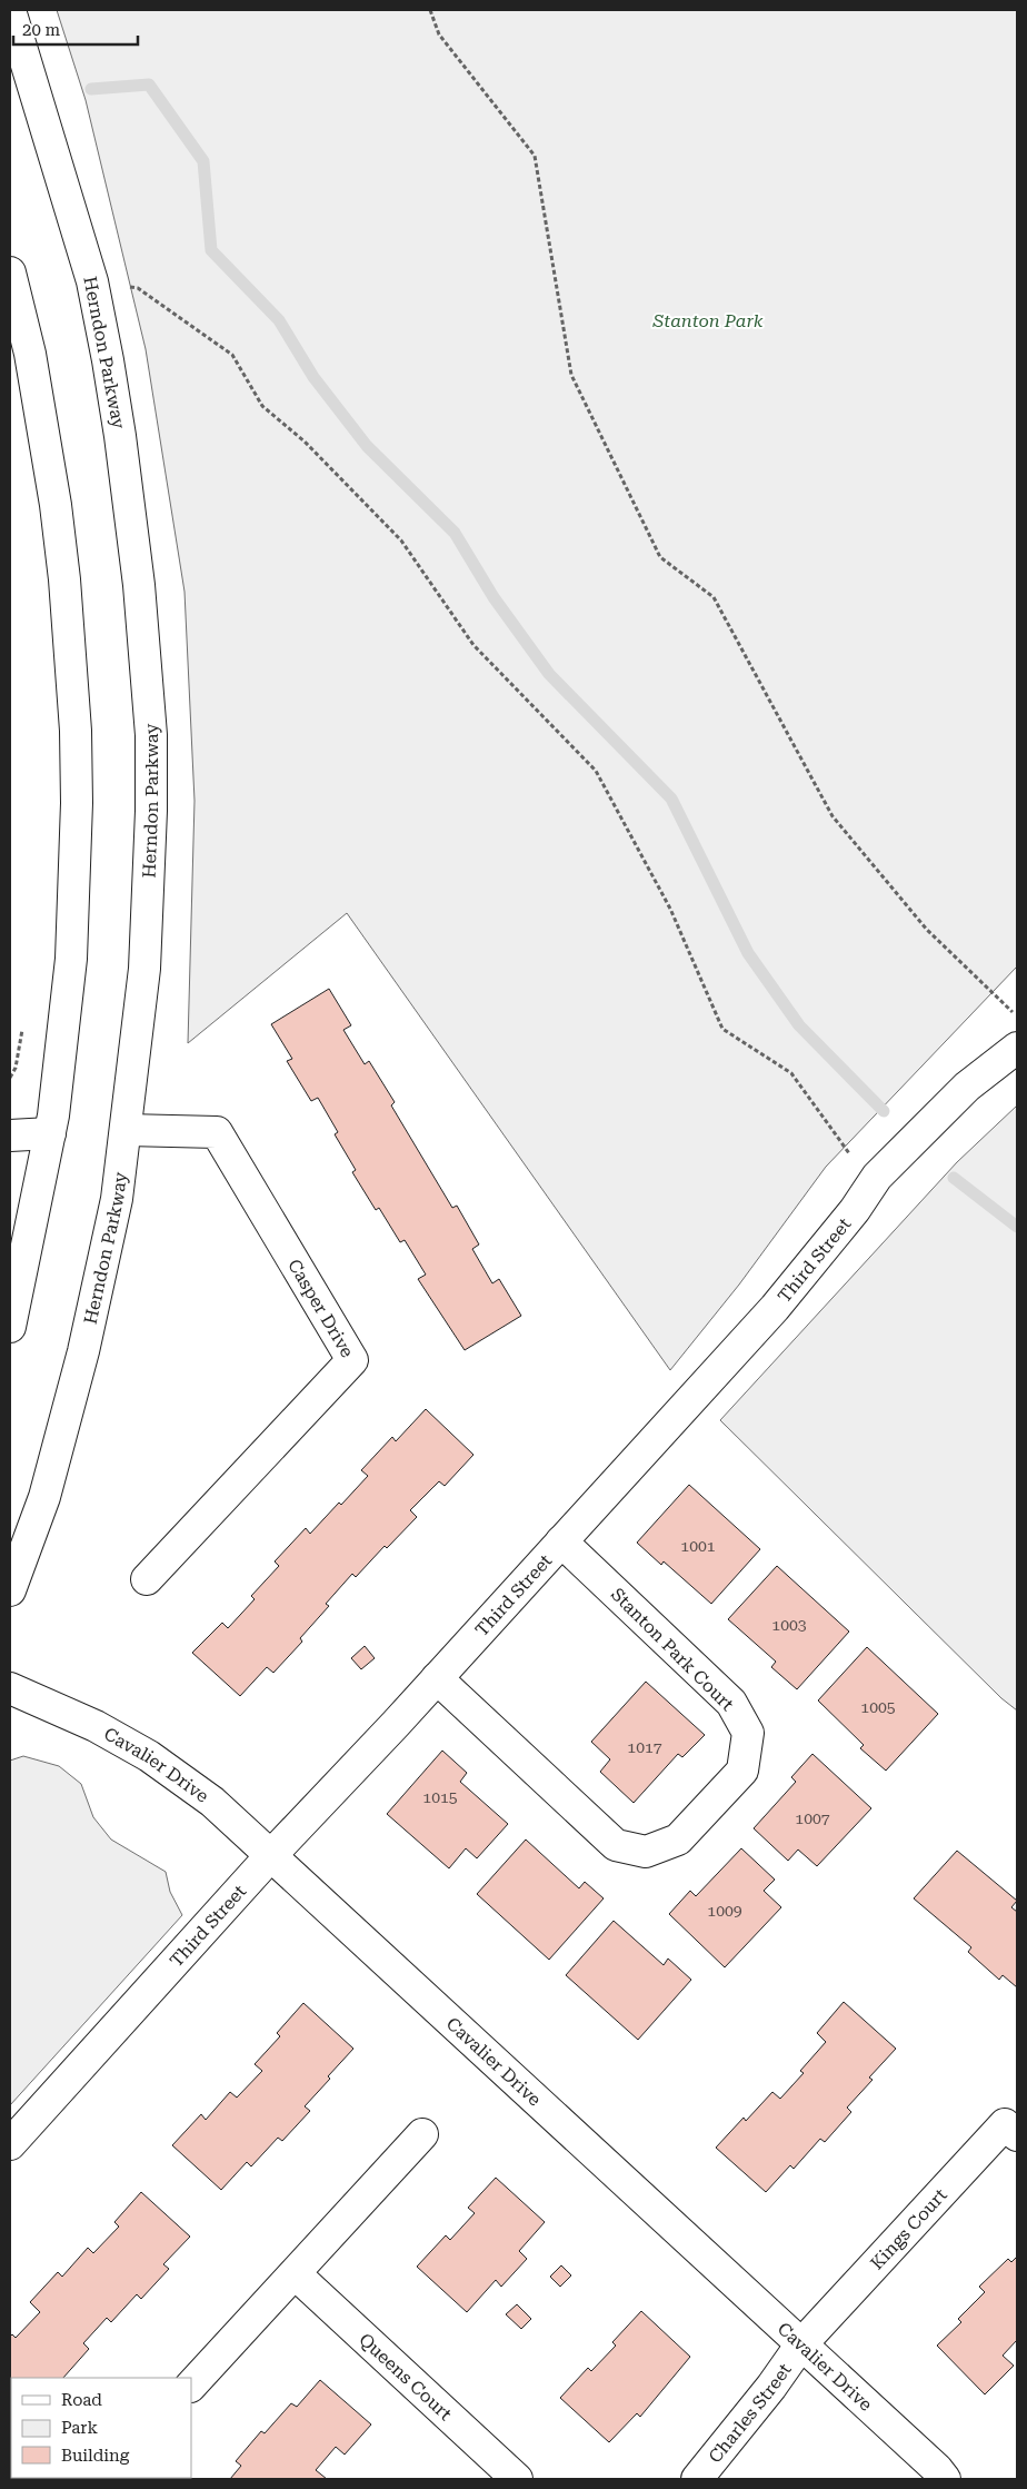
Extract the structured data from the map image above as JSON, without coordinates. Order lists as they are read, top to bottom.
{
  "streets": {
    "street": [
      "Herndon Parkway",
      "Third Street",
      "Casper Drive",
      "Stanton Park Court",
      "Cavalier Drive",
      "Kings Court",
      "Queens Court",
      "Charles Street"
    ]
  },
  "crossings": [
    ["Herndon Parkway", "Casper Drive"],
    ["Third Street", "Stanton Park Court"],
    ["Third Street", "Cavalier Drive"],
    ["Cavalier Drive", "Kings Court"],
    ["Cavalier Drive", "Charles Street"],
    ["Kings Court", "Charles Street"]
  ],
  "parks": ["Stanton Park"],
  "house_numbers": [
    "1001",
    "1003",
    "1005",
    "1017",
    "1015",
    "1007",
    "1009"
  ],
  "legend": ["Road", "Park", "Building"],
  "scale_bar": "20 m"
}
